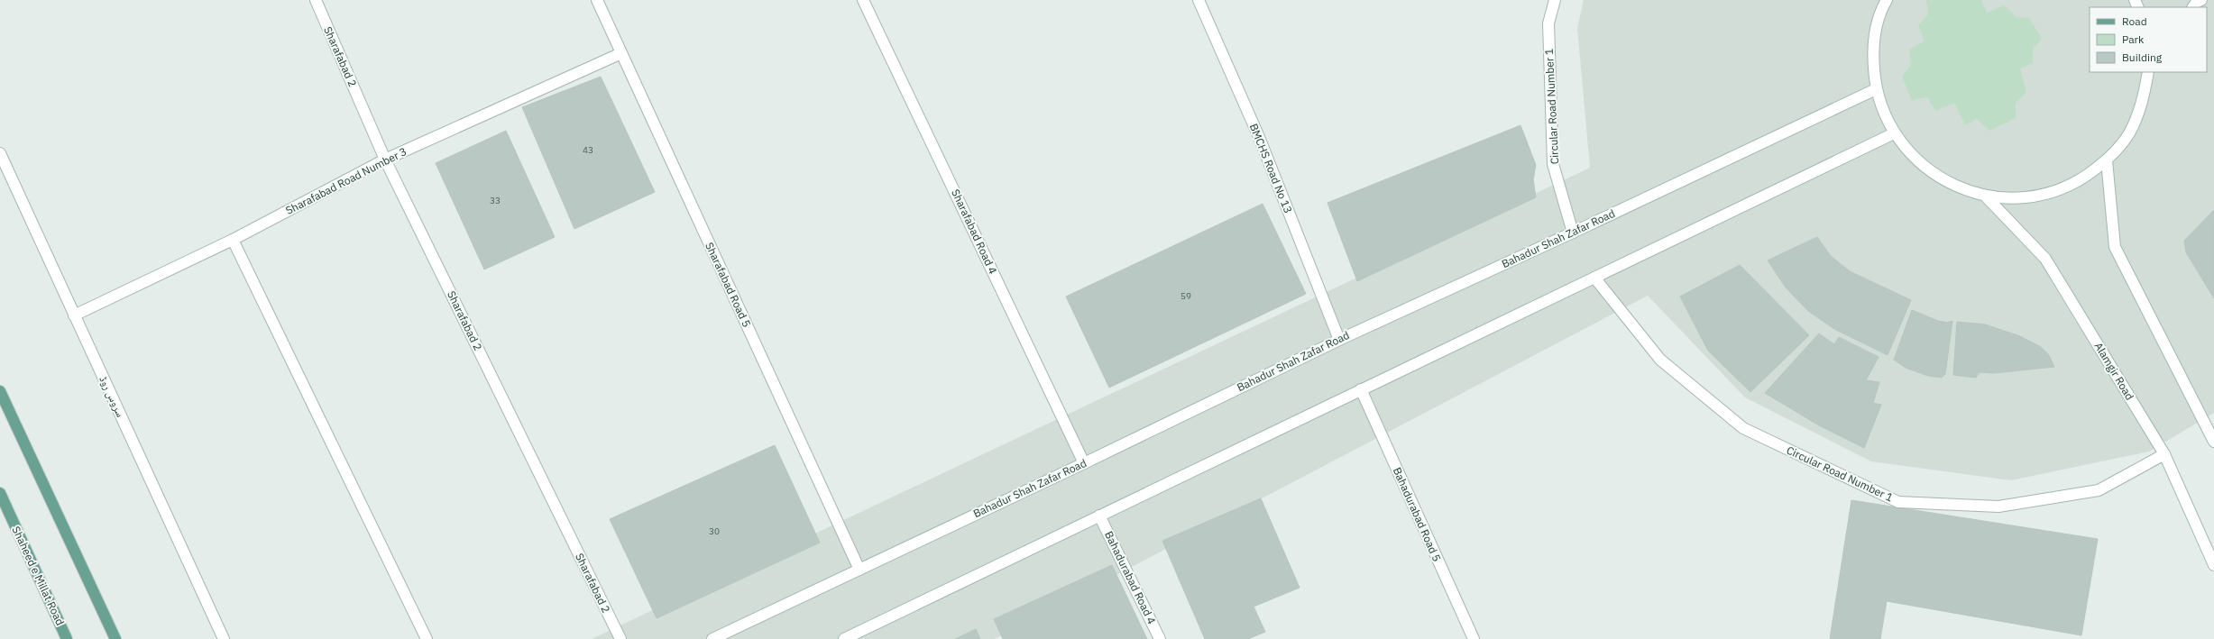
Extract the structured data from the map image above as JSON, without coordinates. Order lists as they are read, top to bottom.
{
  "streets": {
    "main road": ["Shaheed e Millat Road"],
    "street": [
      "Sharafabad 2",
      "Circular Road Number 1",
      "BMCHS Road No 13",
      "Sharafabad Road Number 3",
      "Sharafabad Road 4",
      "Bahadur Shah Zafar Road",
      "Sharafabad Road 5",
      "Alamgir Road",
      "سروس روڈ",
      "Bahadurabad Road 5",
      "Bahadurabad Road 4"
    ]
  },
  "crossings": [
    ["Sharafabad 2", "Sharafabad Road Number 3"],
    ["Circular Road Number 1", "Bahadur Shah Zafar Road"],
    ["Circular Road Number 1", "Alamgir Road"],
    ["BMCHS Road No 13", "Bahadur Shah Zafar Road"],
    ["Sharafabad Road Number 3", "Sharafabad Road 5"],
    ["Sharafabad Road Number 3", "سروس روڈ"],
    ["Sharafabad Road 4", "Bahadur Shah Zafar Road"],
    ["Bahadur Shah Zafar Road", "Sharafabad Road 5"]
  ],
  "house_numbers": [
    "43",
    "33",
    "59",
    "30"
  ],
  "legend": ["Road", "Park", "Building"]
}
